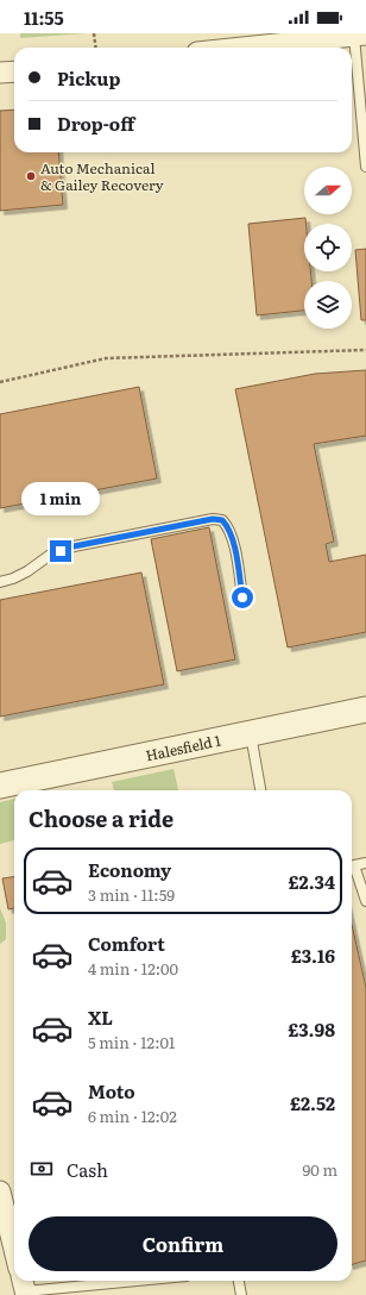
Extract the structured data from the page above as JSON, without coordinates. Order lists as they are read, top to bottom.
{
  "streets": {
    "street": ["Halesfield 1"]
  },
  "places": ["Auto Mechanical & Gailey Recovery"],
  "north": "right",
  "page": {
    "status": "11:55",
    "banner": ["Pickup", "Drop-off"],
    "bubble": "1 min",
    "heading": "Choose a ride",
    "list": [
      {
        "name": "Economy",
        "note": "3 min · 11:59",
        "value": "£2.34"
      },
      {
        "name": "Comfort",
        "note": "4 min · 12:00",
        "value": "£3.16"
      },
      {
        "name": "XL",
        "note": "5 min · 12:01",
        "value": "£3.98"
      },
      {
        "name": "Moto",
        "note": "6 min · 12:02",
        "value": "£2.52"
      }
    ],
    "pay": ["Cash", "90 m"],
    "buttons": "Confirm"
  }
}
